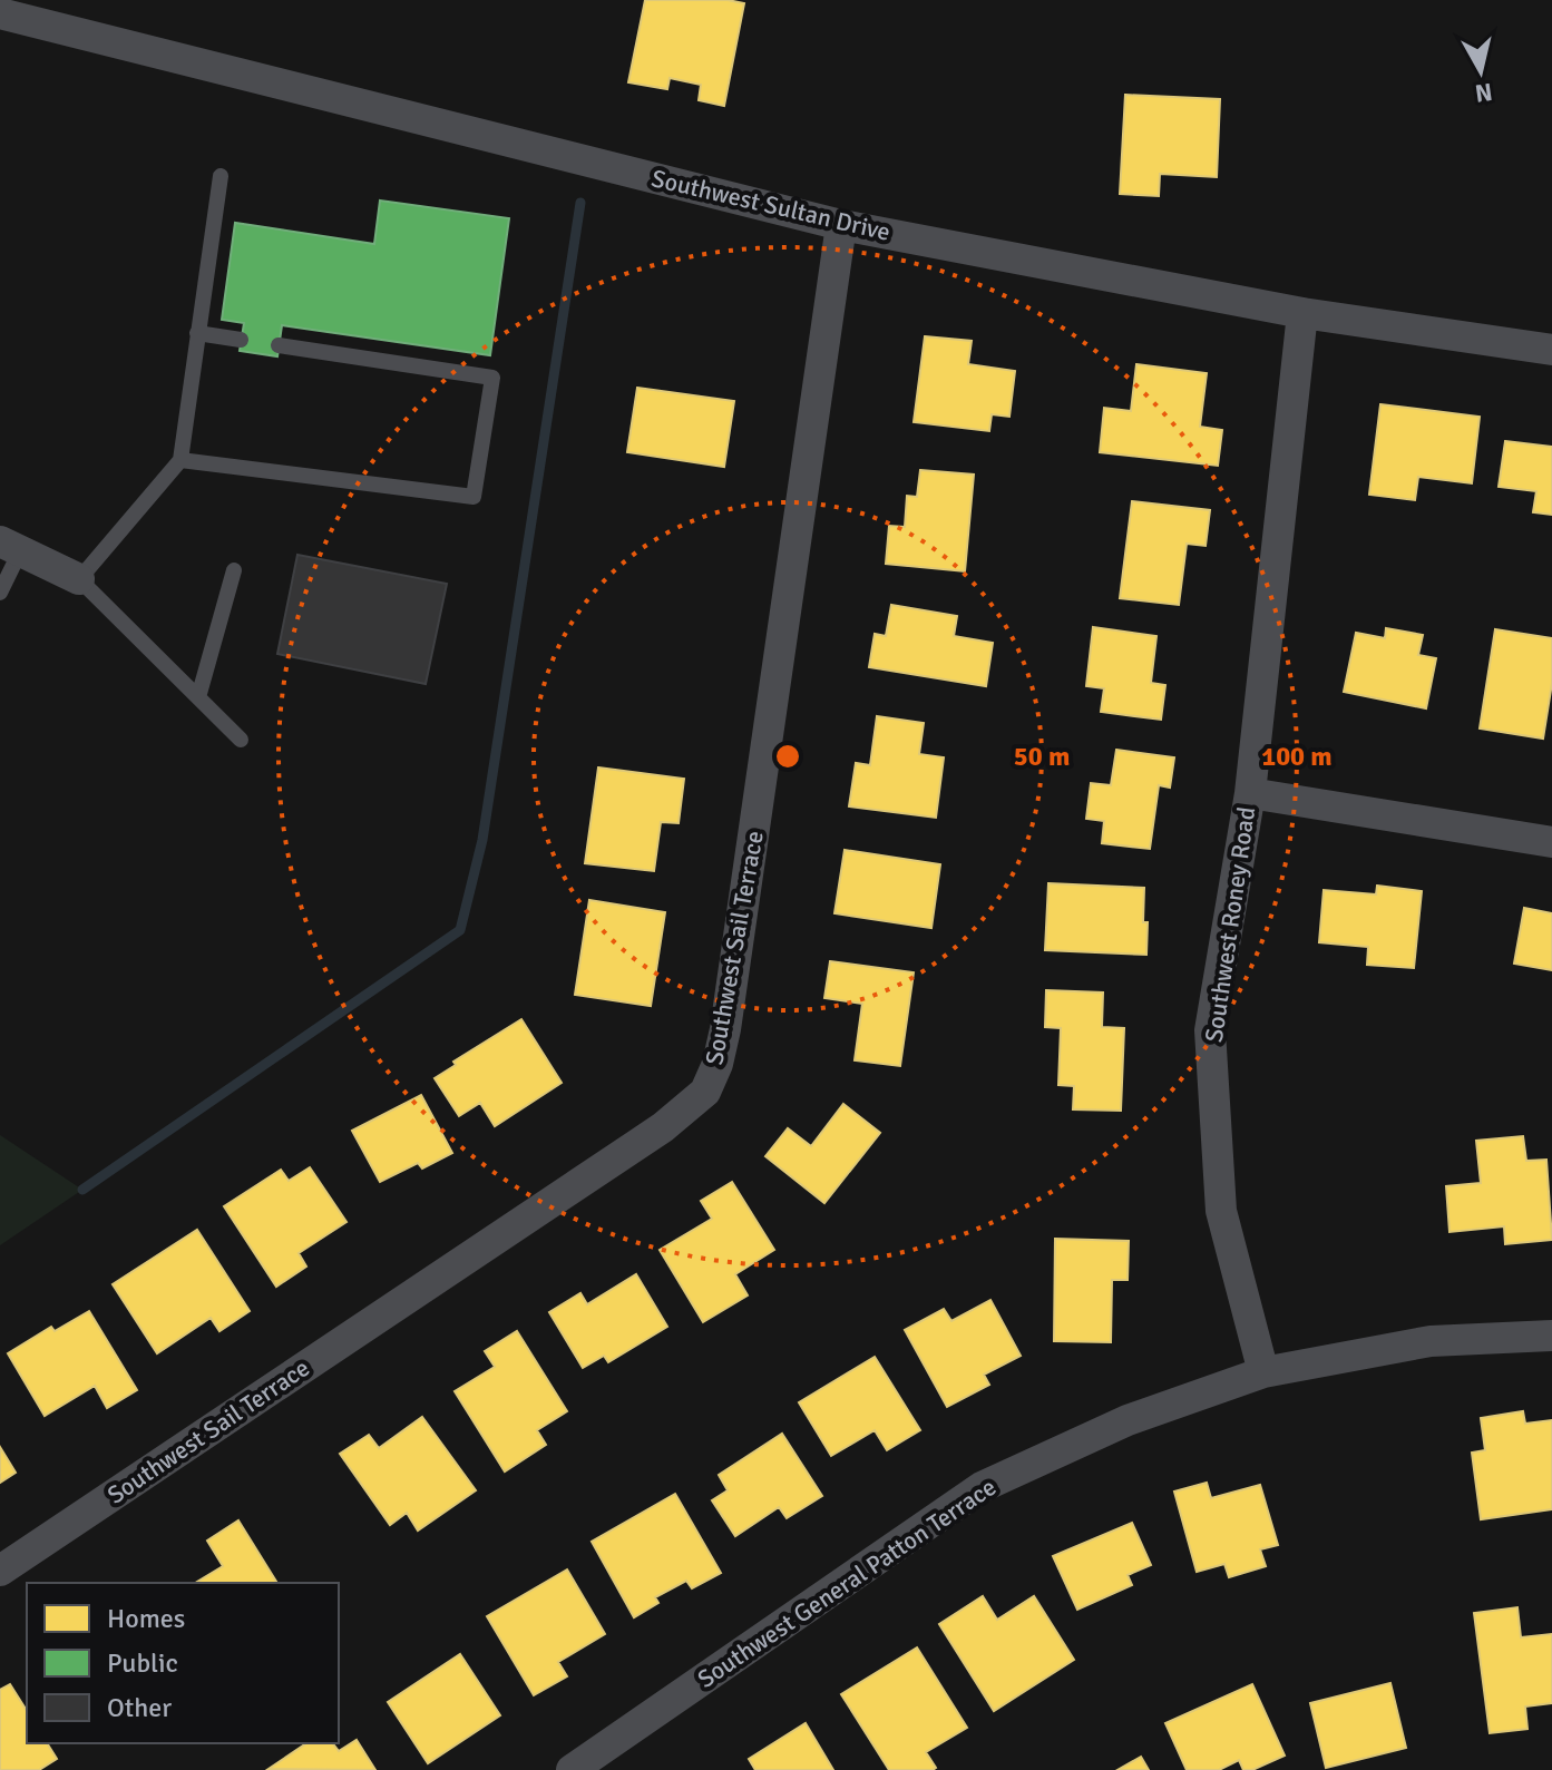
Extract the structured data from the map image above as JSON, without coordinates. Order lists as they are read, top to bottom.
{
  "streets": {
    "street": [
      "Southwest Sultan Drive",
      "Southwest Roney Road",
      "Southwest Sail Terrace",
      "Southwest General Patton Terrace"
    ]
  },
  "crossings": [
    ["Southwest Sultan Drive", "Southwest Roney Road"],
    ["Southwest Sultan Drive", "Southwest Sail Terrace"],
    ["Southwest Roney Road", "Southwest General Patton Terrace"]
  ],
  "legend": ["Homes", "Public", "Other"],
  "north": "bottom",
  "rings": ["50 m", "100 m"]
}
